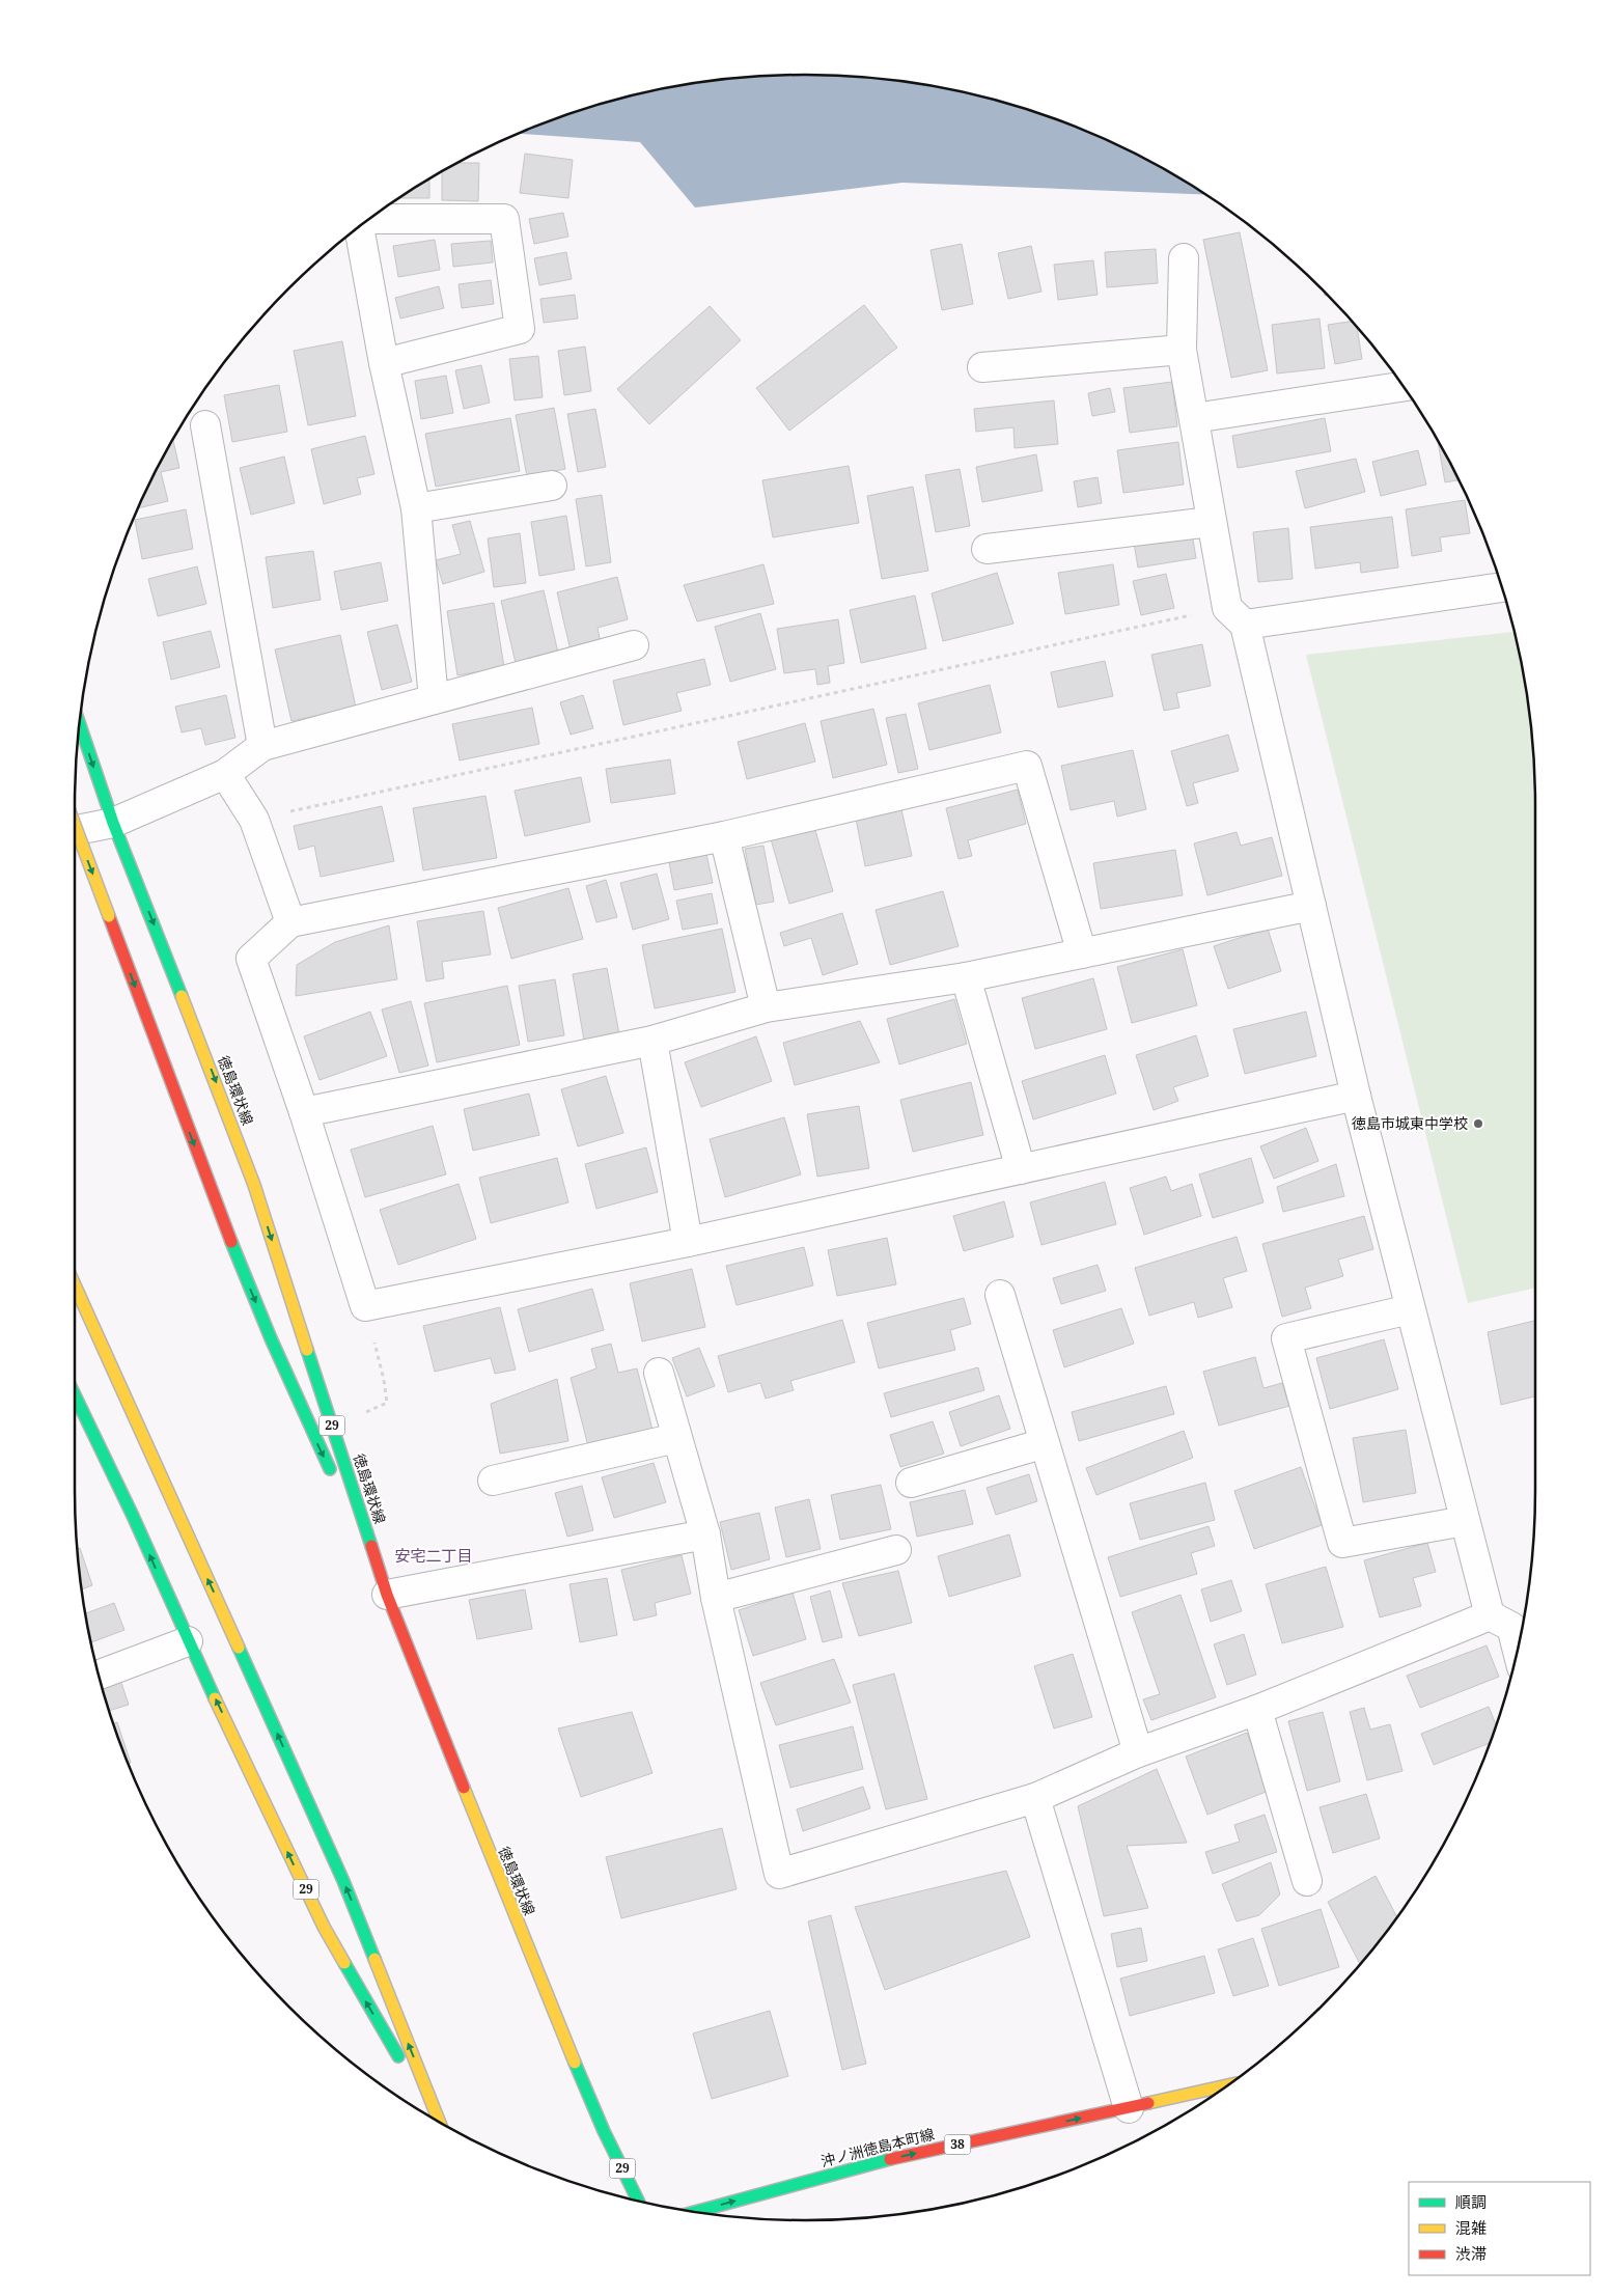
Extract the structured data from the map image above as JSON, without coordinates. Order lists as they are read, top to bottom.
{
  "streets": {
    "main road": [
      "徳島環状線",
      "29",
      "38",
      "沖ノ洲徳島本町線"
    ]
  },
  "one_way": ["沖ノ洲徳島本町線"],
  "districts": ["安宅二丁目"],
  "places": ["徳島市城東中学校"],
  "legend": ["順調", "混雑", "渋滞"]
}
